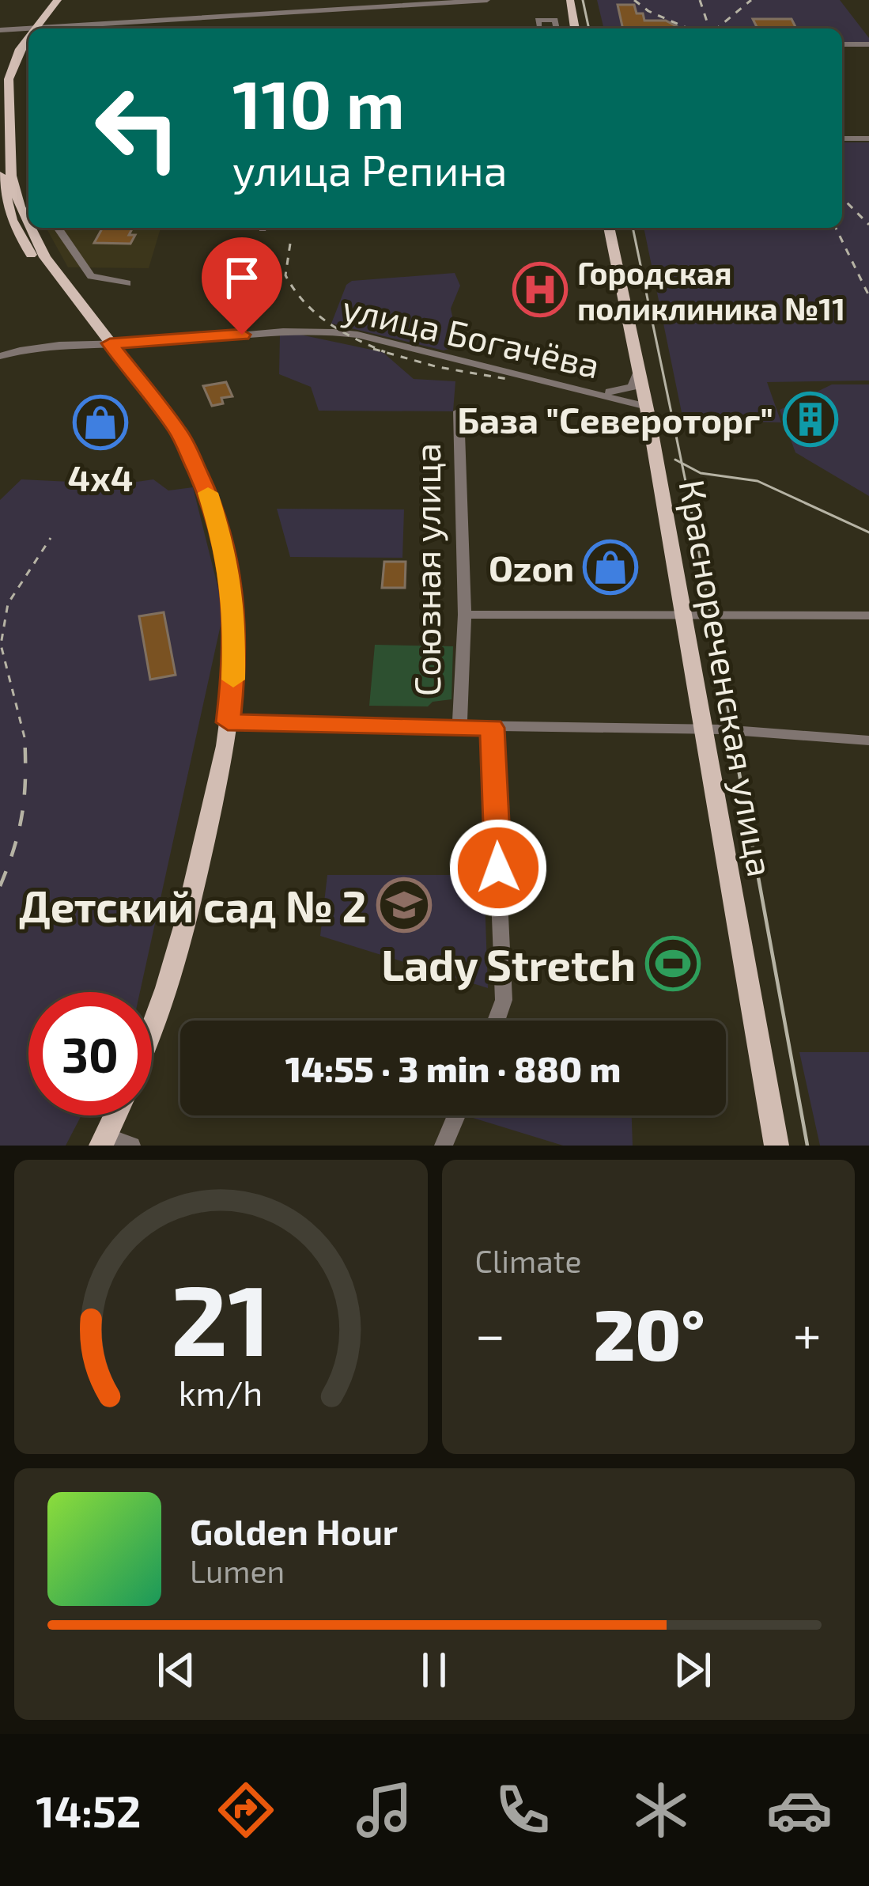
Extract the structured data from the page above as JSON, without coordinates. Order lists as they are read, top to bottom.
{
  "streets": {
    "main road": ["Краснореченская улица"],
    "street": ["улица Богачёва", "Союзная улица"]
  },
  "crossings": [
    ["улица Богачёва", "Краснореченская улица"]
  ],
  "places": {
    "hospital": ["Городская поликлиника №11"],
    "building": ["База \"Североторг\""],
    "shop": ["4х4", "Ozon"],
    "school or university": ["Детский сад № 2"],
    "sports": ["Lady Stretch"]
  },
  "page": {
    "turn": ["110 m", "улица Репина"],
    "limit": "30",
    "trip": "14:55 · 3 min · 880 m",
    "tile": "Climate",
    "heat": ["−", "20°", "+"],
    "song": ["Golden Hour", "Lumen"],
    "tabs": "14:52",
    "gauge": ["21", "km/h"]
  }
}
